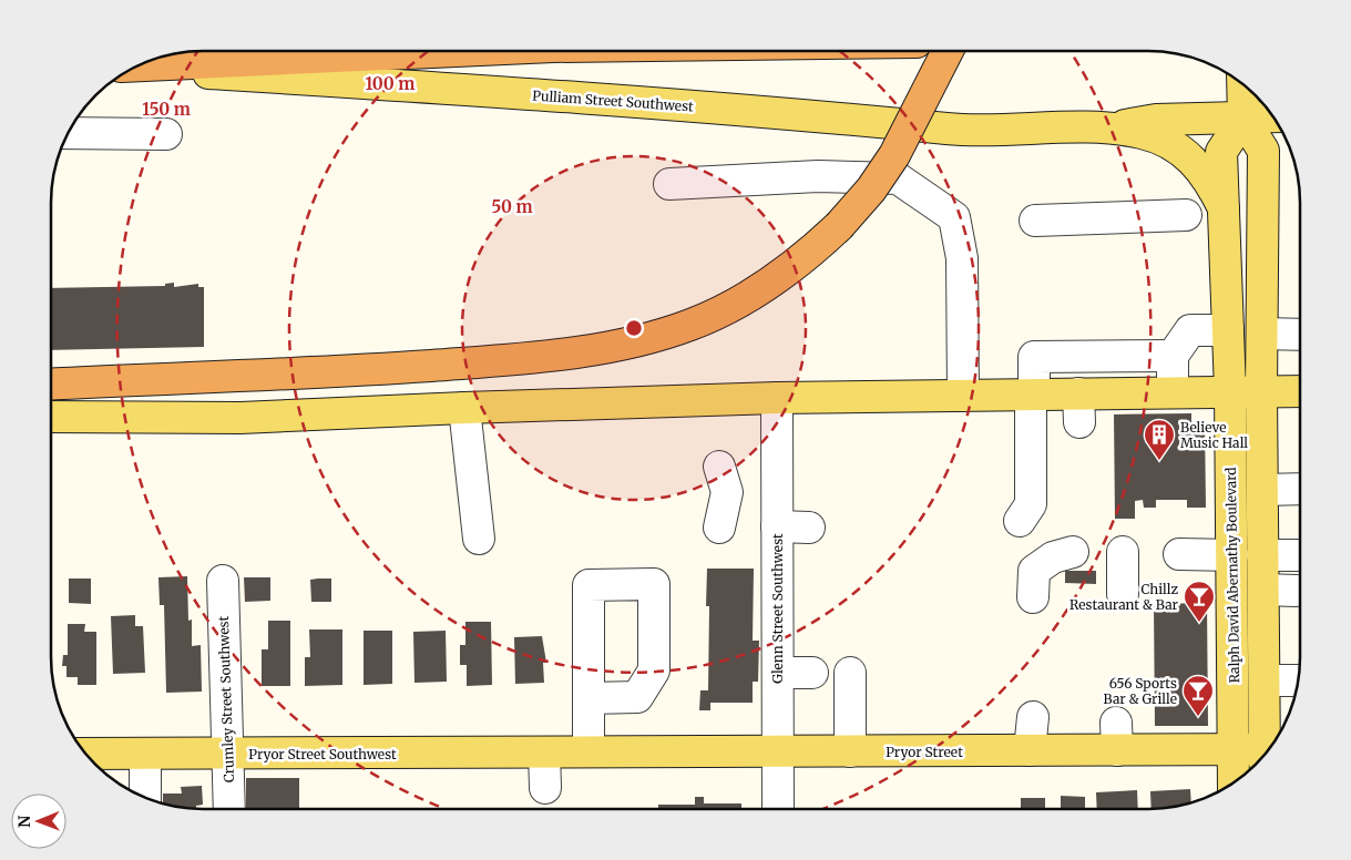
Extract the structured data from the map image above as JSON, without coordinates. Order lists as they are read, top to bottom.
{
  "streets": {
    "main road": [
      "Pulliam Street Southwest",
      "Ralph David Abernathy Boulevard",
      "Pryor Street",
      "Pryor Street Southwest"
    ],
    "street": ["Glenn Street Southwest", "Crumley Street Southwest"]
  },
  "crossings": [
    ["Pulliam Street Southwest", "Ralph David Abernathy Boulevard"],
    ["Ralph David Abernathy Boulevard", "Pryor Street"],
    ["Glenn Street Southwest", "Pryor Street"],
    ["Crumley Street Southwest", "Pryor Street Southwest"],
    ["Pryor Street", "Pryor Street Southwest"]
  ],
  "places": {
    "building": ["Believe Music Hall"],
    "bar": ["Chillz Restaurant & Bar", "656 Sports Bar & Grille"]
  },
  "north": "left",
  "rings": ["100 m", "150 m", "50 m"]
}
